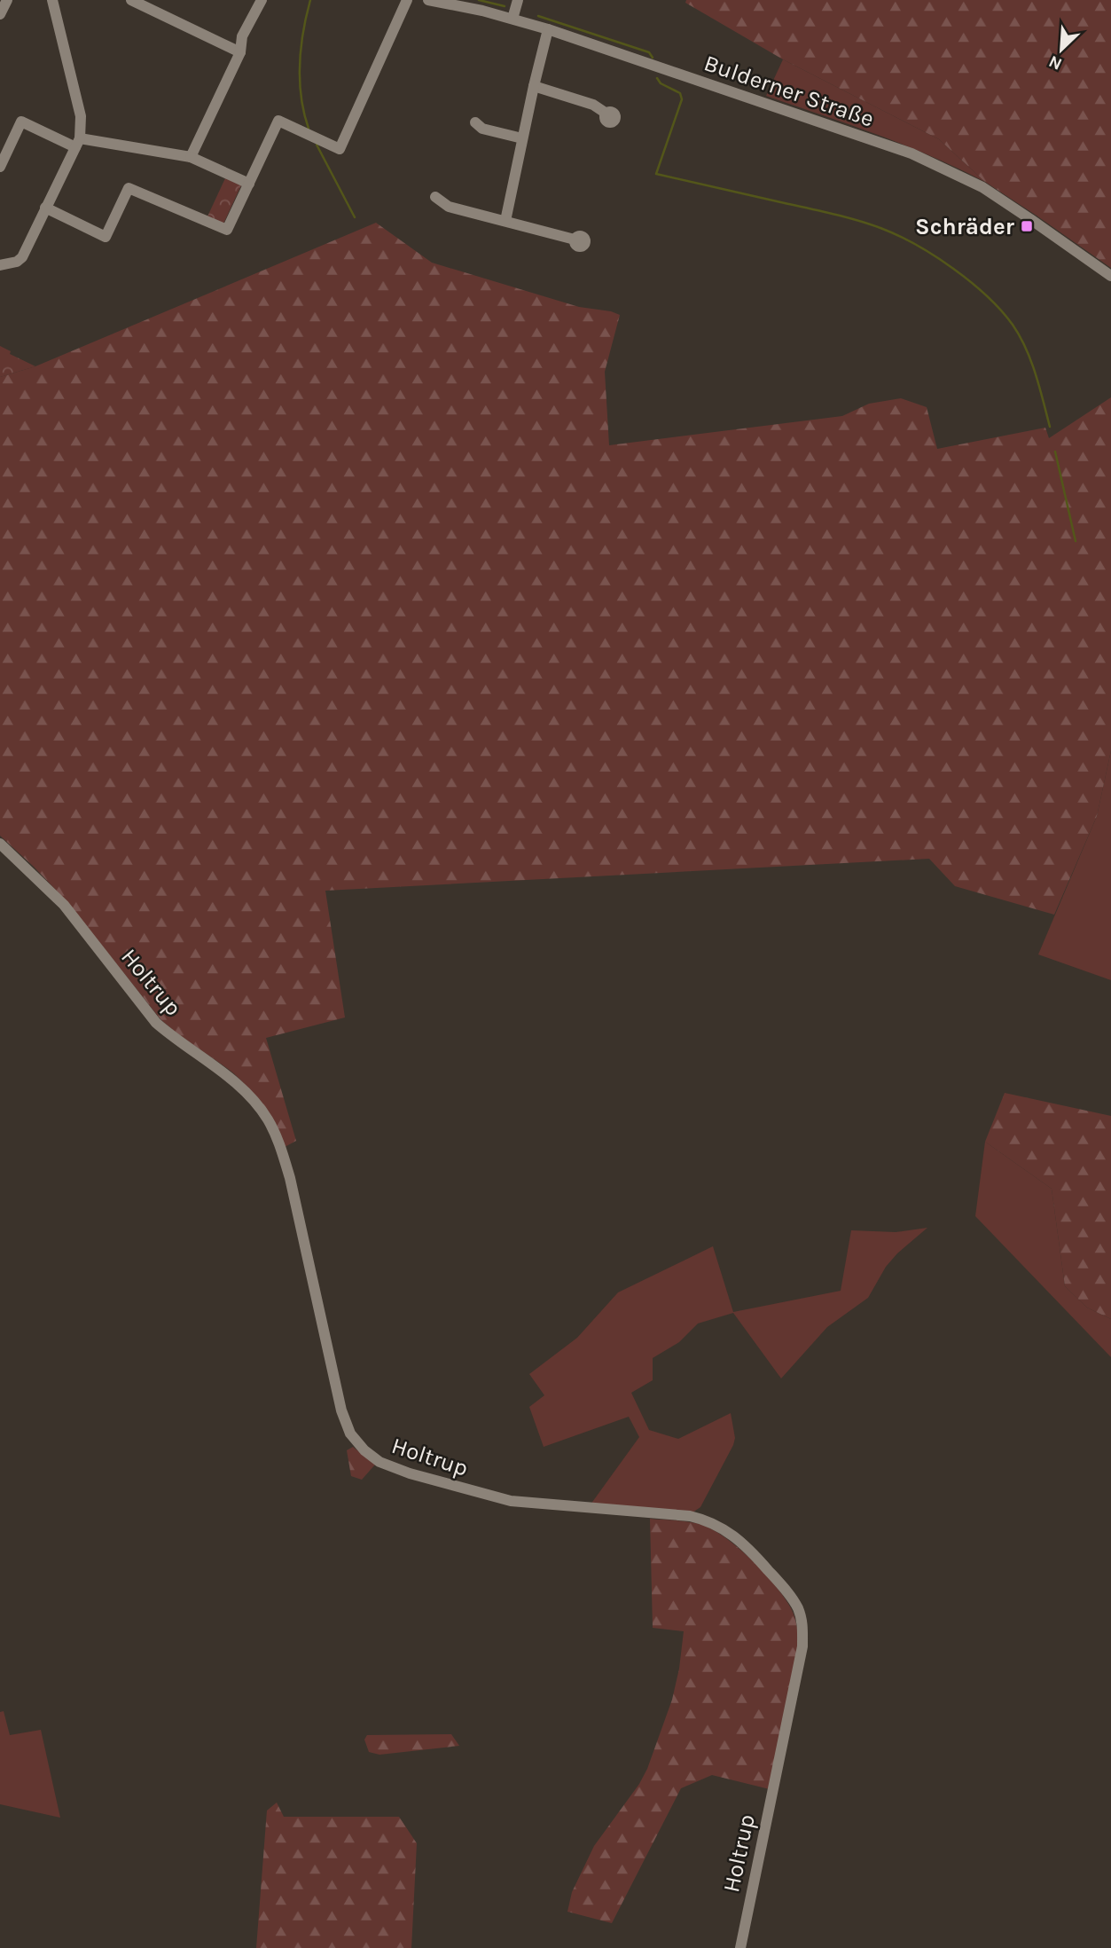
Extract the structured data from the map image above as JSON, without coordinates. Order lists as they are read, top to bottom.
{
  "streets": {
    "street": ["Bulderner Straße", "Holtrup"]
  },
  "places": {
    "transit": ["Schräder"]
  },
  "north": "bottom left"
}
